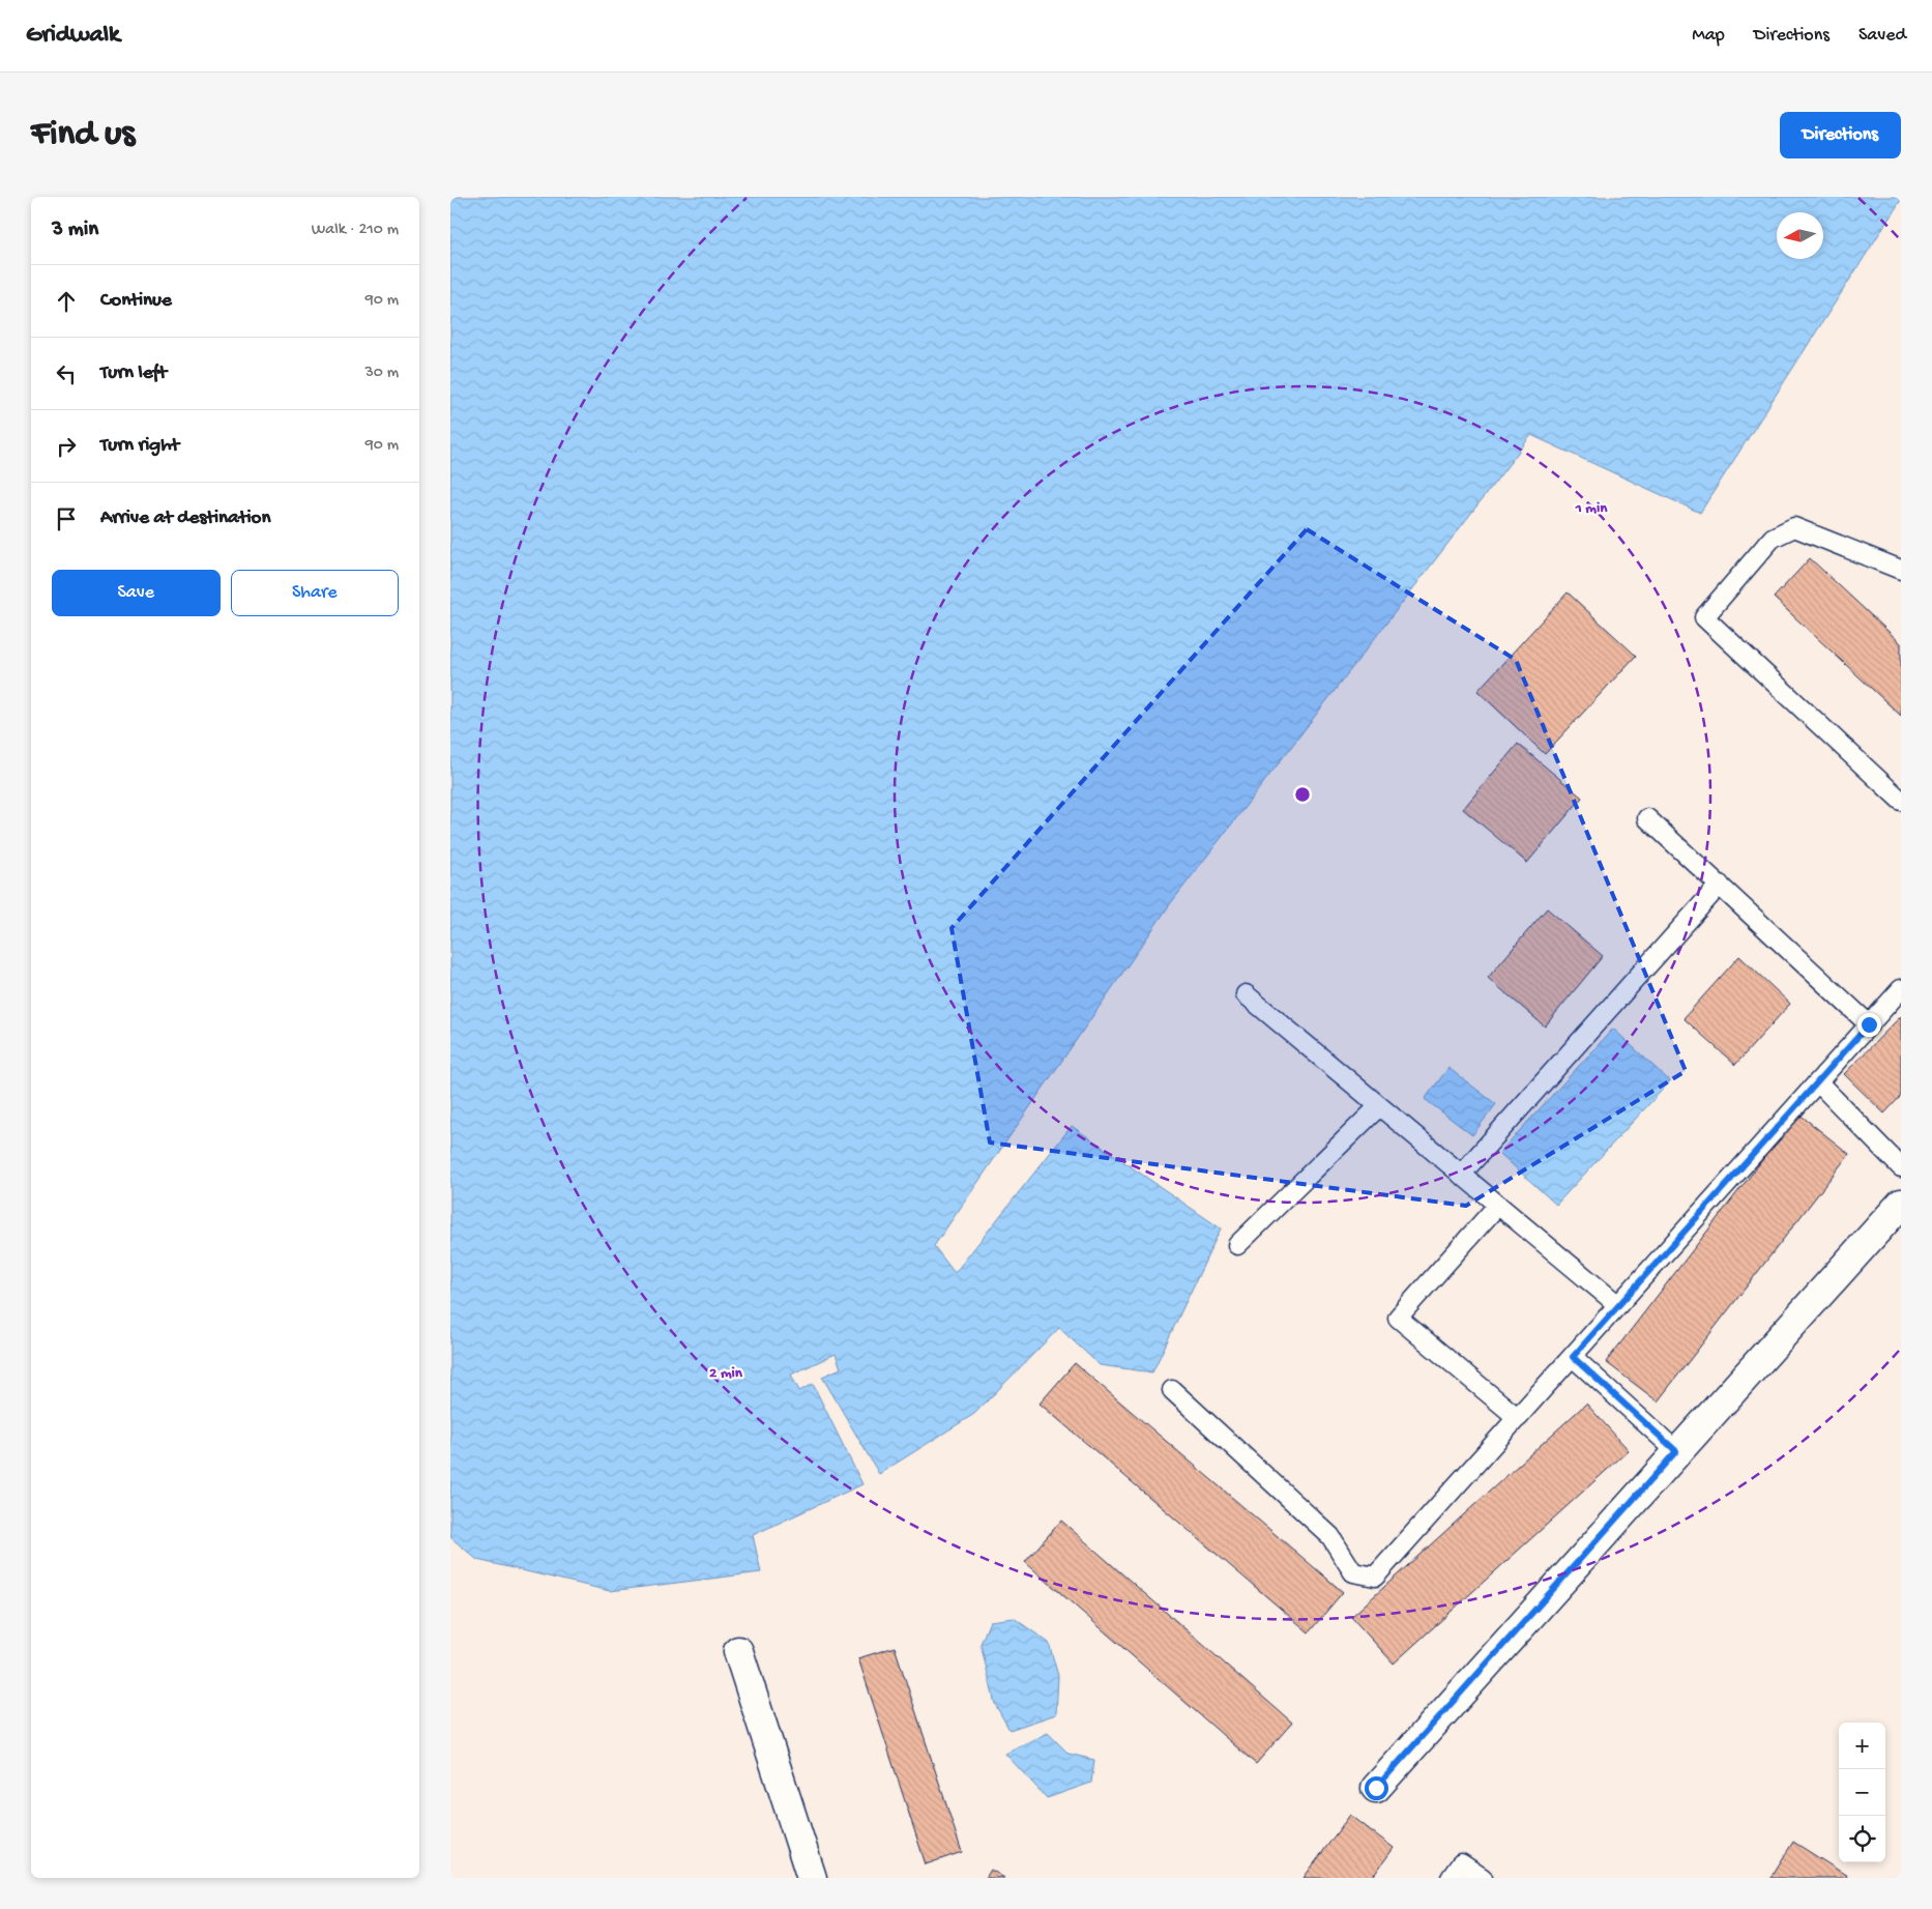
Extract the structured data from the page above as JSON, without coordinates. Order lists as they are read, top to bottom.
{
  "north": "left",
  "page": {
    "header": "Gridwalk",
    "nav": ["Map", "Directions", "Saved"],
    "buttons": [
      "Directions",
      ["Save", "Share"]
    ],
    "title": "Find us",
    "heading": ["3 min", "Walk · 210 m"],
    "list": [
      ["Continue", "90 m"],
      ["Turn left", "30 m"],
      ["Turn right", "90 m"],
      "Arrive at destination"
    ],
    "map_buttons": ["+", "−"]
  },
  "rings": ["1 min", "2 min"]
}
